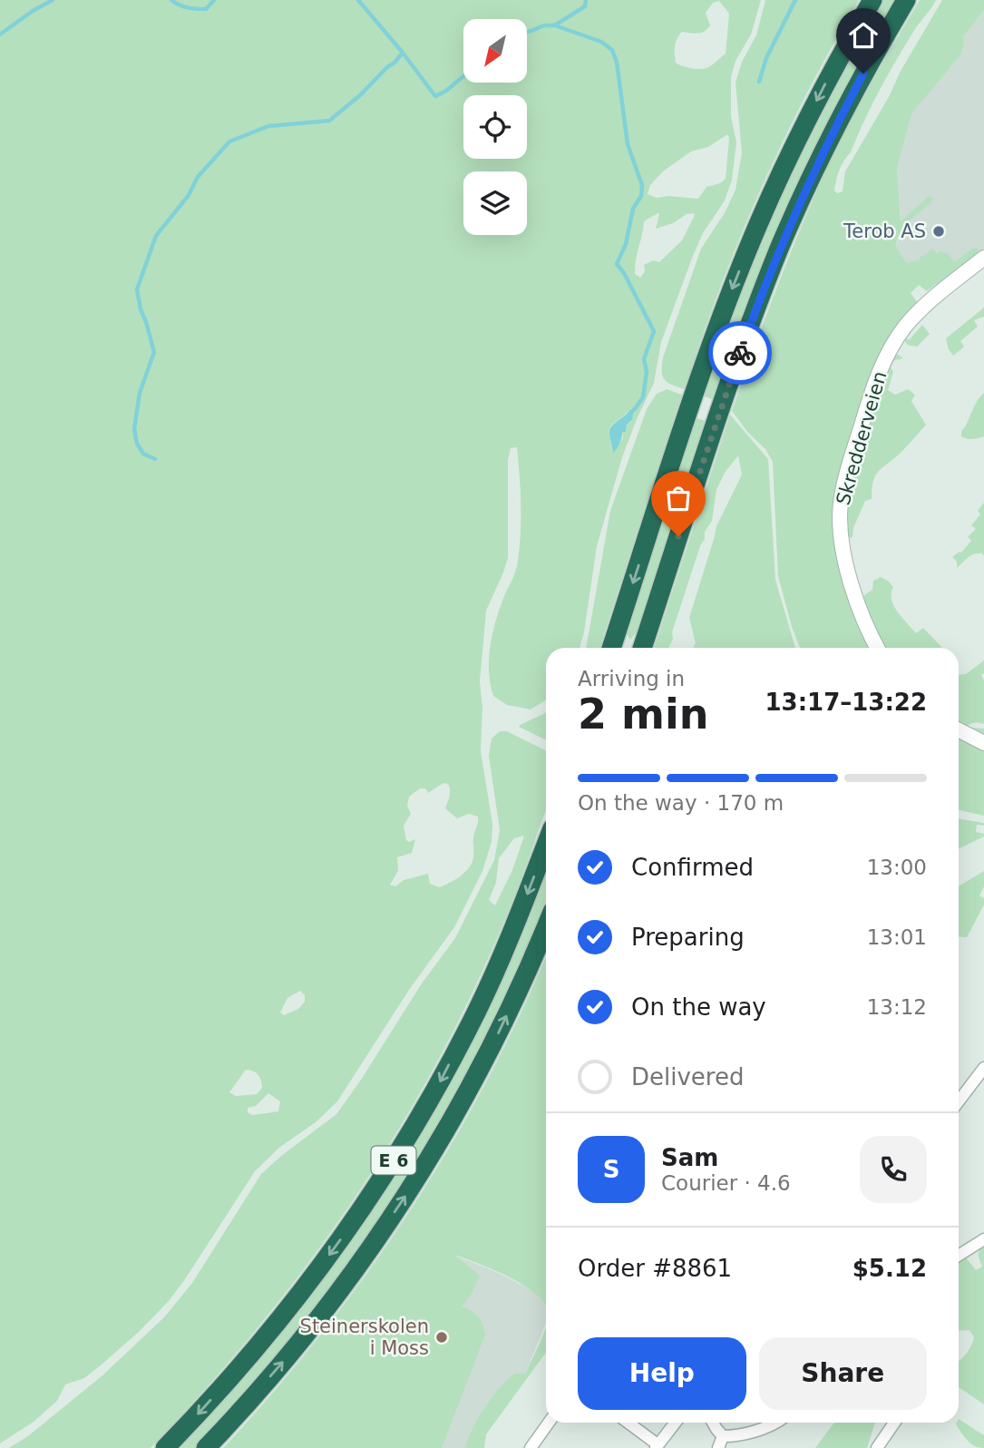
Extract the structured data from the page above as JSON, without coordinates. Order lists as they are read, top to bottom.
{
  "streets": {
    "highway": ["E 6"],
    "street": ["Skredderveien"]
  },
  "places": ["Terob AS", "Steinerskolen i Moss"],
  "north": "bottom left",
  "page": {
    "heading": ["2 min", "Arriving in", "13:17–13:22"],
    "panel": [
      "Sam",
      "Courier · 4.6",
      "Order #8861",
      "$5.12"
    ],
    "bar": "On the way · 170 m",
    "list": [
      ["Confirmed", "13:00"],
      ["Preparing", "13:01"],
      ["On the way", "13:12"],
      "Delivered"
    ],
    "round": "S",
    "buttons": ["Help", "Share"]
  }
}
